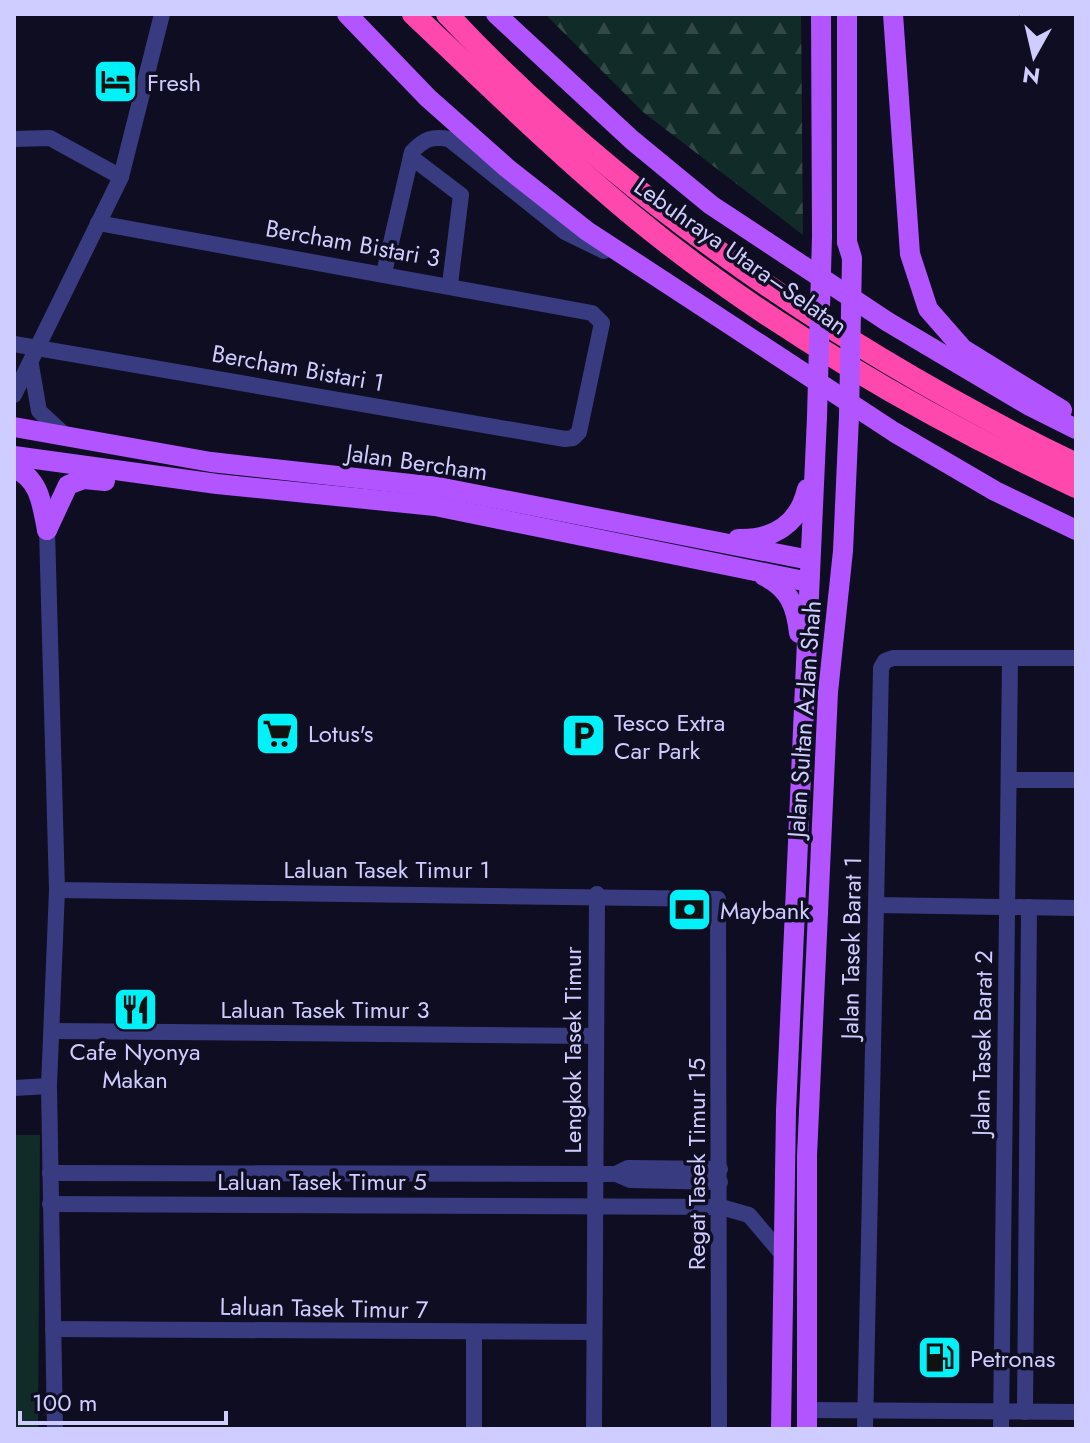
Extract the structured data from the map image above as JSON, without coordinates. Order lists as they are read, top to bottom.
{
  "streets": {
    "highway": ["Lebuhraya Utara–Selatan"],
    "main road": ["Jalan Bercham", "Jalan Sultan Azlan Shah"],
    "street": [
      "Bercham Bistari 3",
      "Bercham Bistari 1",
      "Laluan Tasek Timur 1",
      "Jalan Tasek Barat 1",
      "Laluan Tasek Timur 3",
      "Jalan Tasek Barat 2",
      "Lengkok Tasek Timur",
      "Regat Tasek Timur 15",
      "Laluan Tasek Timur 5",
      "Laluan Tasek Timur 7"
    ]
  },
  "crossings": [
    ["Bercham Bistari 3", "Bercham Bistari 1"],
    ["Jalan Bercham", "Jalan Sultan Azlan Shah"],
    ["Laluan Tasek Timur 1", "Lengkok Tasek Timur"],
    ["Laluan Tasek Timur 1", "Regat Tasek Timur 15"],
    ["Jalan Tasek Barat 1", "Jalan Tasek Barat 2"],
    ["Laluan Tasek Timur 3", "Lengkok Tasek Timur"],
    ["Lengkok Tasek Timur", "Laluan Tasek Timur 5"],
    ["Lengkok Tasek Timur", "Laluan Tasek Timur 7"]
  ],
  "places": {
    "hotel": ["Fresh"],
    "supermarket": ["Lotus's"],
    "parking": ["Tesco Extra Car Park"],
    "bank": ["Maybank"],
    "restaurant": ["Cafe Nyonya Makan"],
    "fuel station": ["Petronas"]
  },
  "scale_bar": "100 m",
  "north": "bottom"
}
